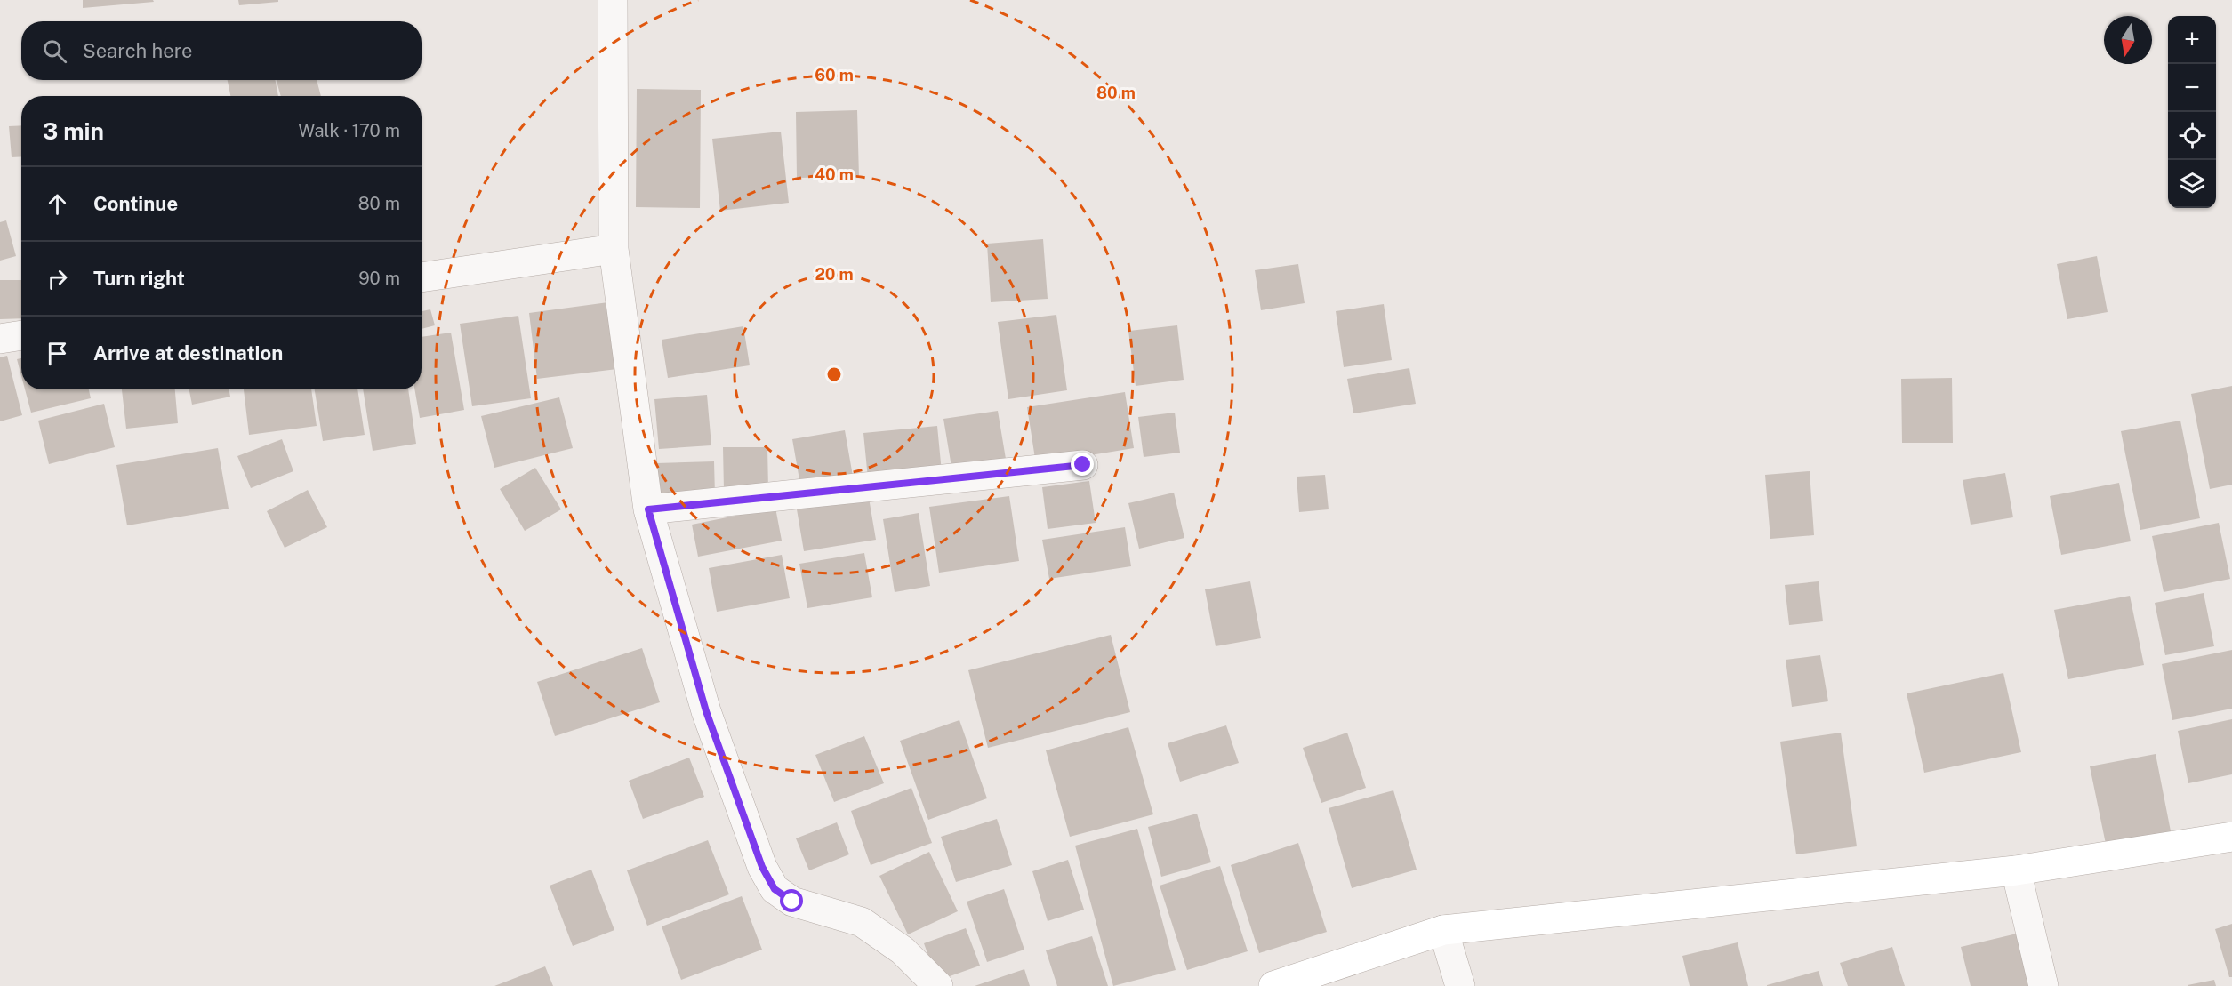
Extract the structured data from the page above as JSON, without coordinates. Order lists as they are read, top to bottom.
{
  "north": "bottom",
  "page": {
    "map_buttons": ["+", "−"],
    "search": "Search here",
    "heading": ["3 min", "Walk · 170 m"],
    "list": [
      ["Continue", "80 m"],
      ["Turn right", "90 m"],
      "Arrive at destination"
    ]
  },
  "rings": [
    "60 m",
    "80 m",
    "40 m",
    "20 m"
  ]
}
